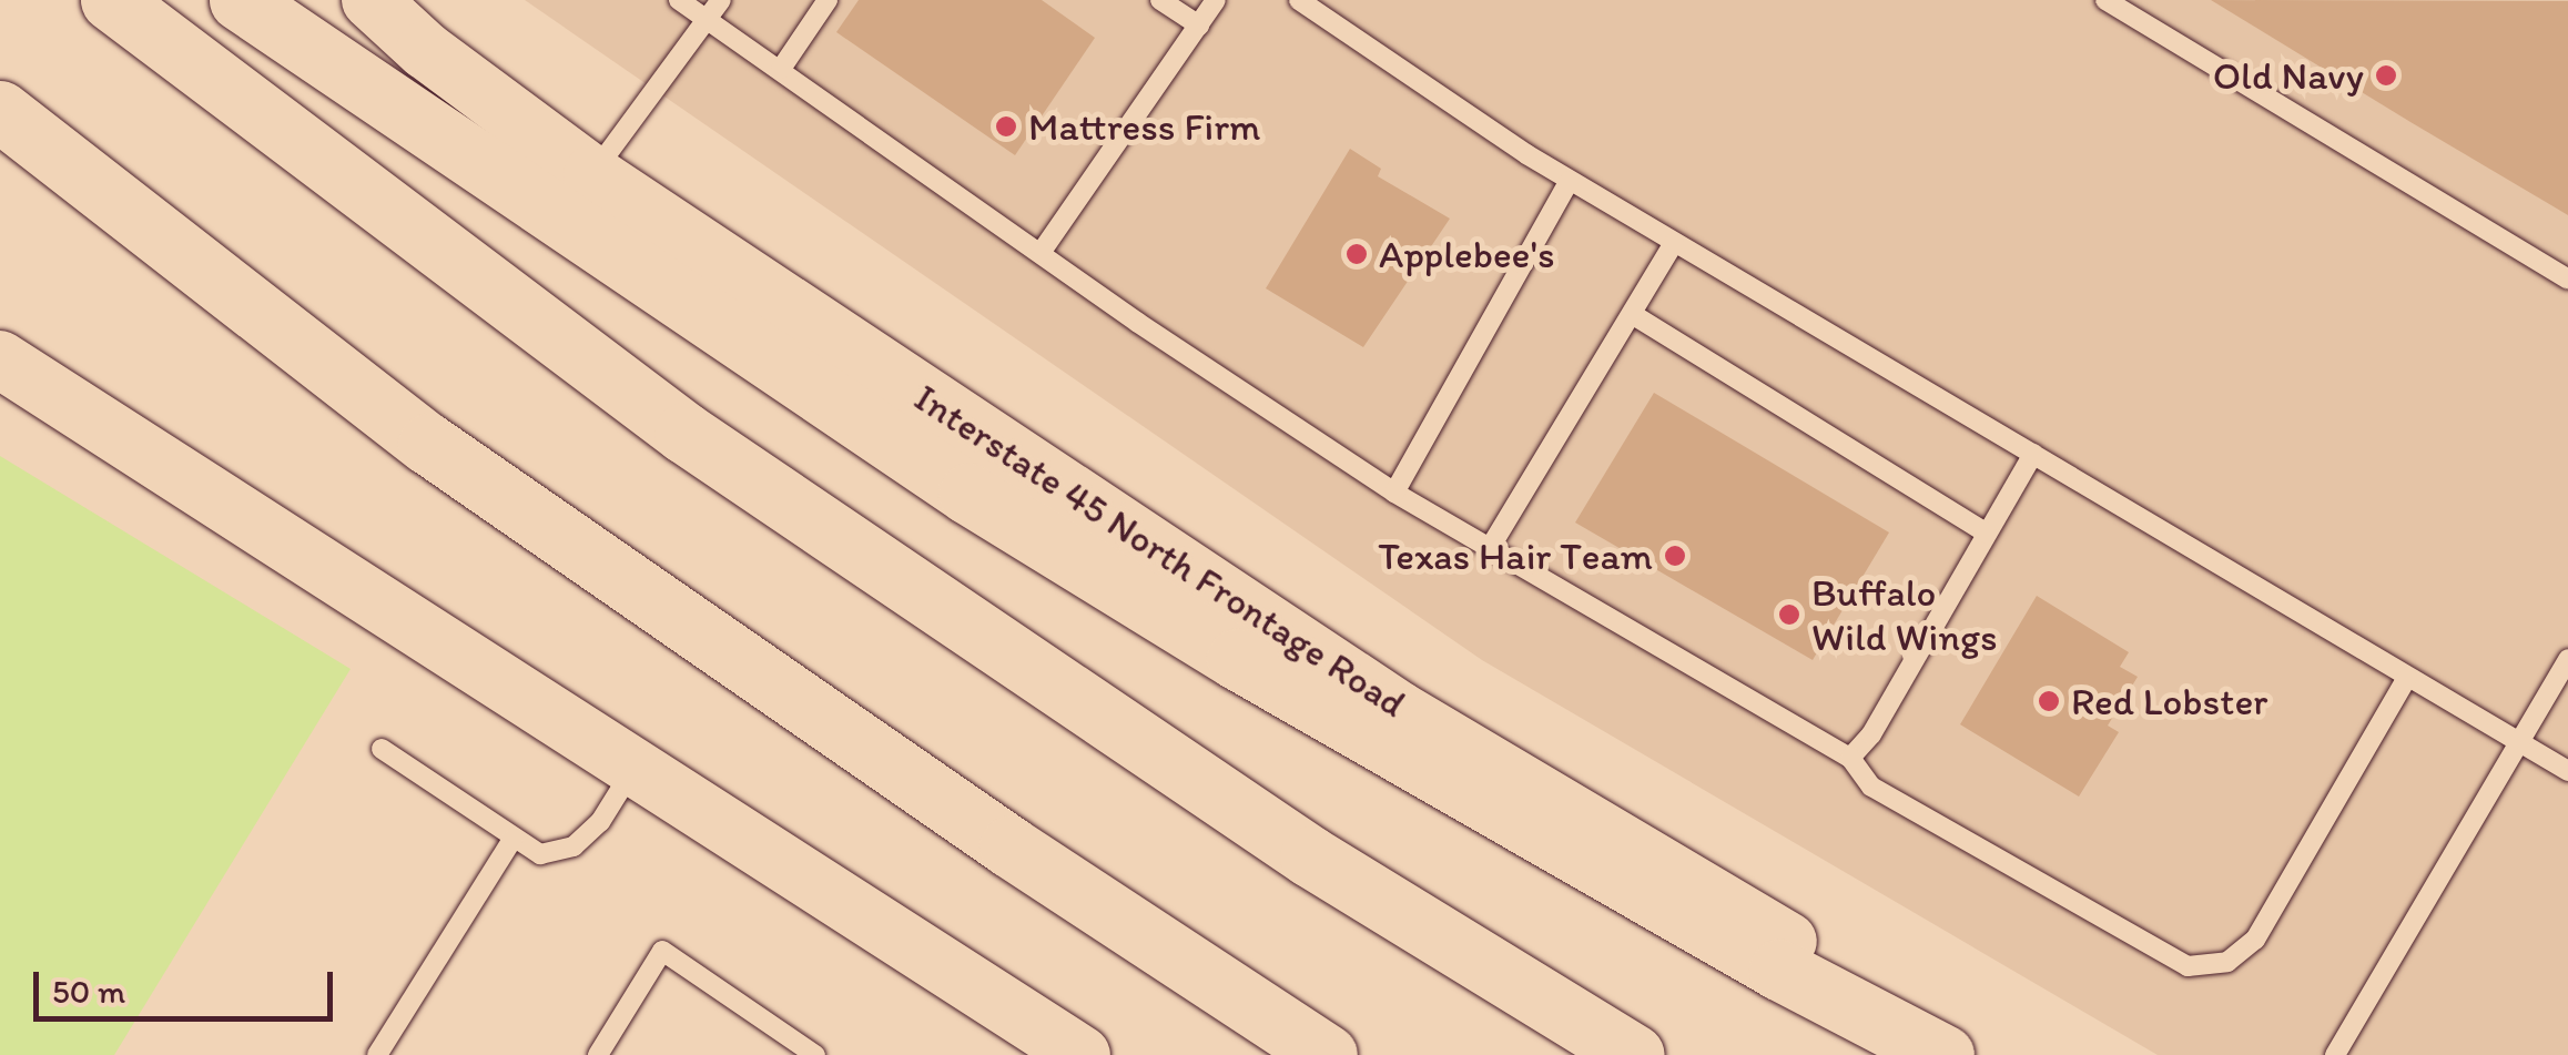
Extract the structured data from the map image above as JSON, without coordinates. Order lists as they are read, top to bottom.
{
  "streets": {
    "main road": ["Interstate 45 North Frontage Road"]
  },
  "places": [
    "Old Navy",
    "Mattress Firm",
    "Applebee's",
    "Texas Hair Team",
    "Buffalo Wild Wings",
    "Red Lobster"
  ],
  "scale_bar": "50 m"
}
